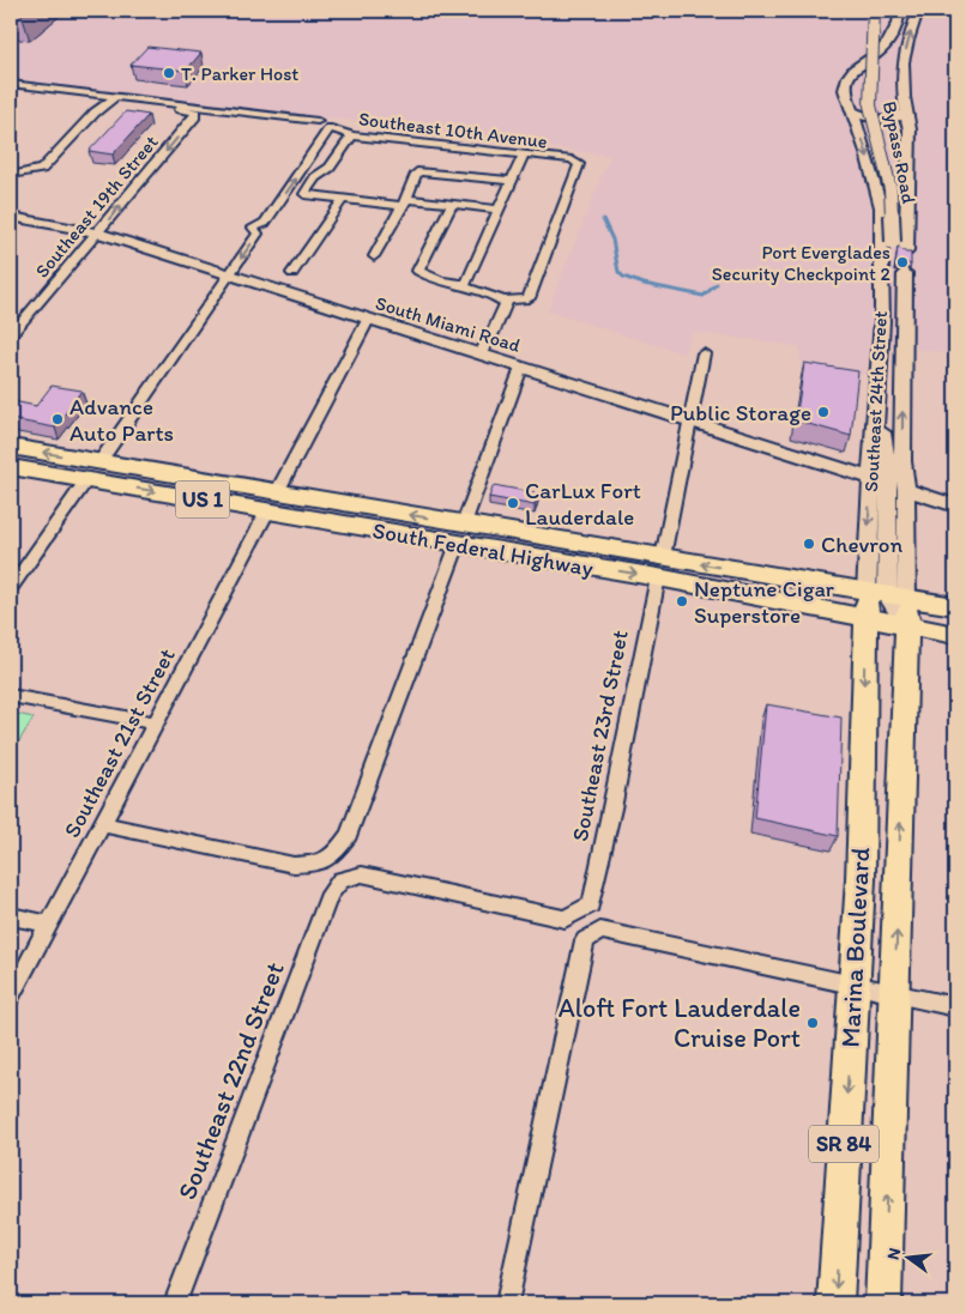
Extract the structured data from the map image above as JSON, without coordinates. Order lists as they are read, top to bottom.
{
  "streets": {
    "main road": [
      "US 1",
      "South Federal Highway",
      "Marina Boulevard",
      "SR 84"
    ],
    "street": [
      "Southeast 10th Avenue",
      "Bypass Road",
      "Southeast 19th Street",
      "South Miami Road",
      "Southeast 24th Street",
      "Southeast 23rd Street",
      "Southeast 21st Street",
      "Southeast 22nd Street"
    ]
  },
  "crossings": [
    ["Southeast 10th Avenue", "Southeast 19th Street"],
    ["Bypass Road", "Southeast 24th Street"],
    ["Southeast 19th Street", "South Miami Road"],
    ["South Miami Road", "Southeast 24th Street"],
    ["South Miami Road", "Southeast 23rd Street"],
    ["South Miami Road", "Southeast 21st Street"],
    ["Southeast 24th Street", "South Federal Highway"],
    ["Southeast 24th Street", "Marina Boulevard"],
    ["South Federal Highway", "Southeast 23rd Street"],
    ["South Federal Highway", "Southeast 21st Street"],
    ["South Federal Highway", "Marina Boulevard"],
    ["Southeast 23rd Street", "Southeast 22nd Street"]
  ],
  "places": [
    "T. Parker Host",
    "Port Everglades Security Checkpoint 2",
    "Public Storage",
    "Advance Auto Parts",
    "CarLux Fort Lauderdale",
    "Chevron",
    "Neptune Cigar Superstore",
    "Aloft Fort Lauderdale Cruise Port"
  ],
  "north": "left"
}
